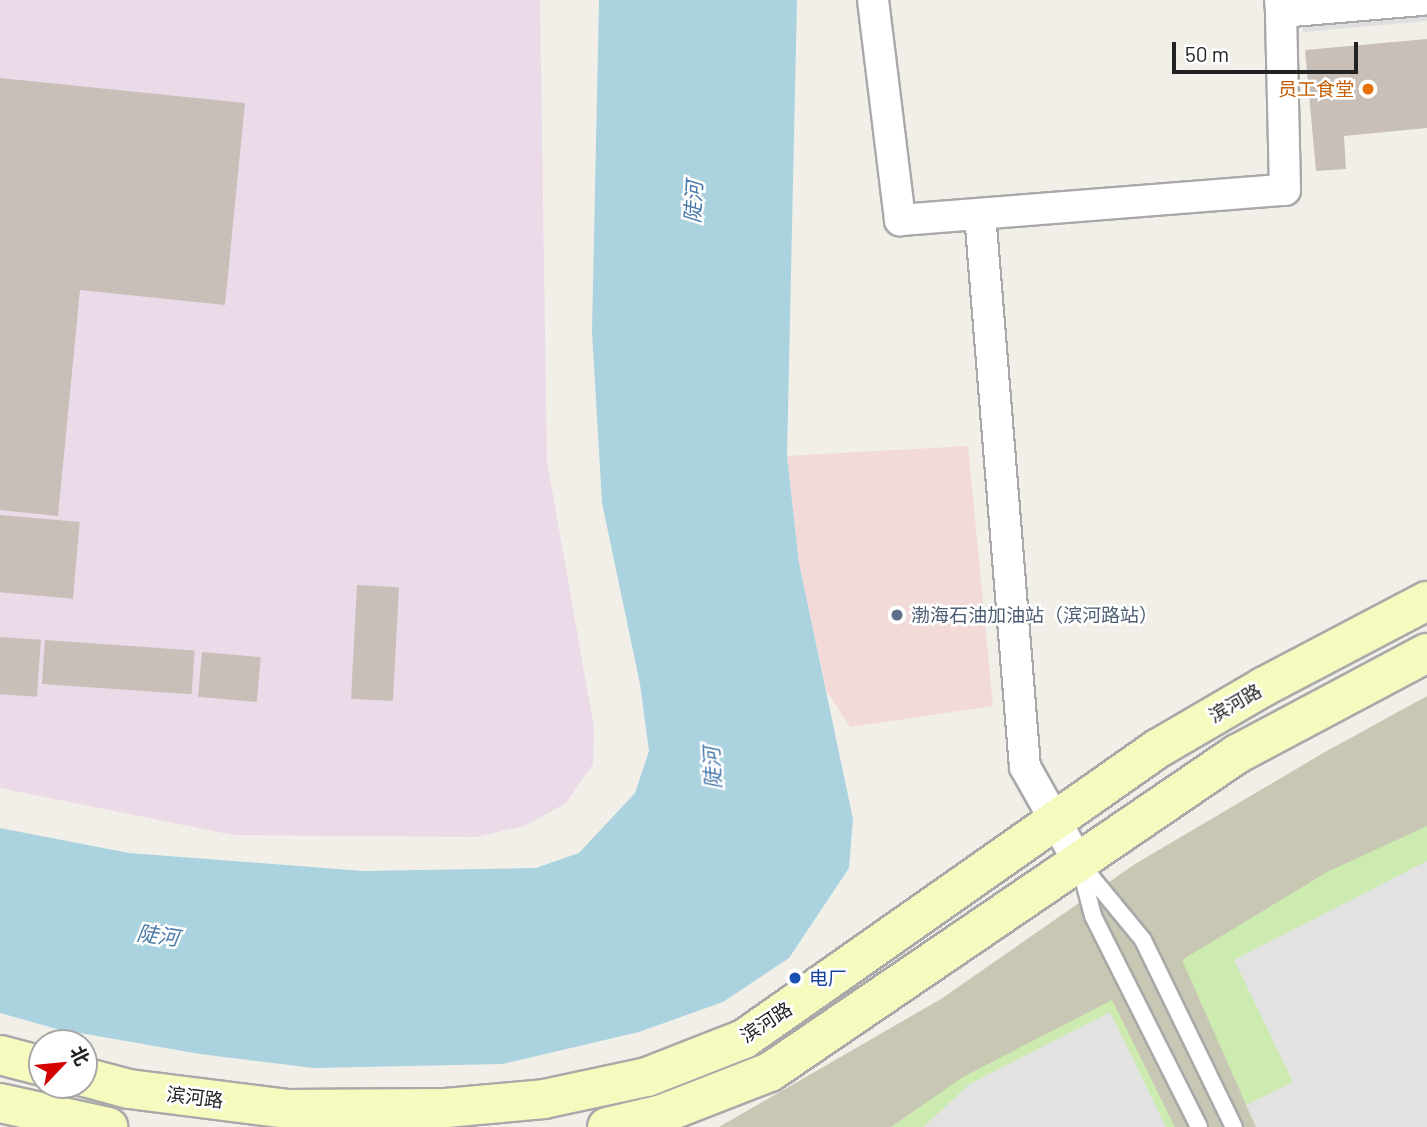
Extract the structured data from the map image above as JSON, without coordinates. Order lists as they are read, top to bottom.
{
  "streets": {
    "main road": ["滨河路"]
  },
  "water": ["陡河"],
  "places": ["员工食堂", "渤海石油加油站（滨河路站）", "电厂"],
  "scale_bar": "50 m",
  "north": "top right"
}
